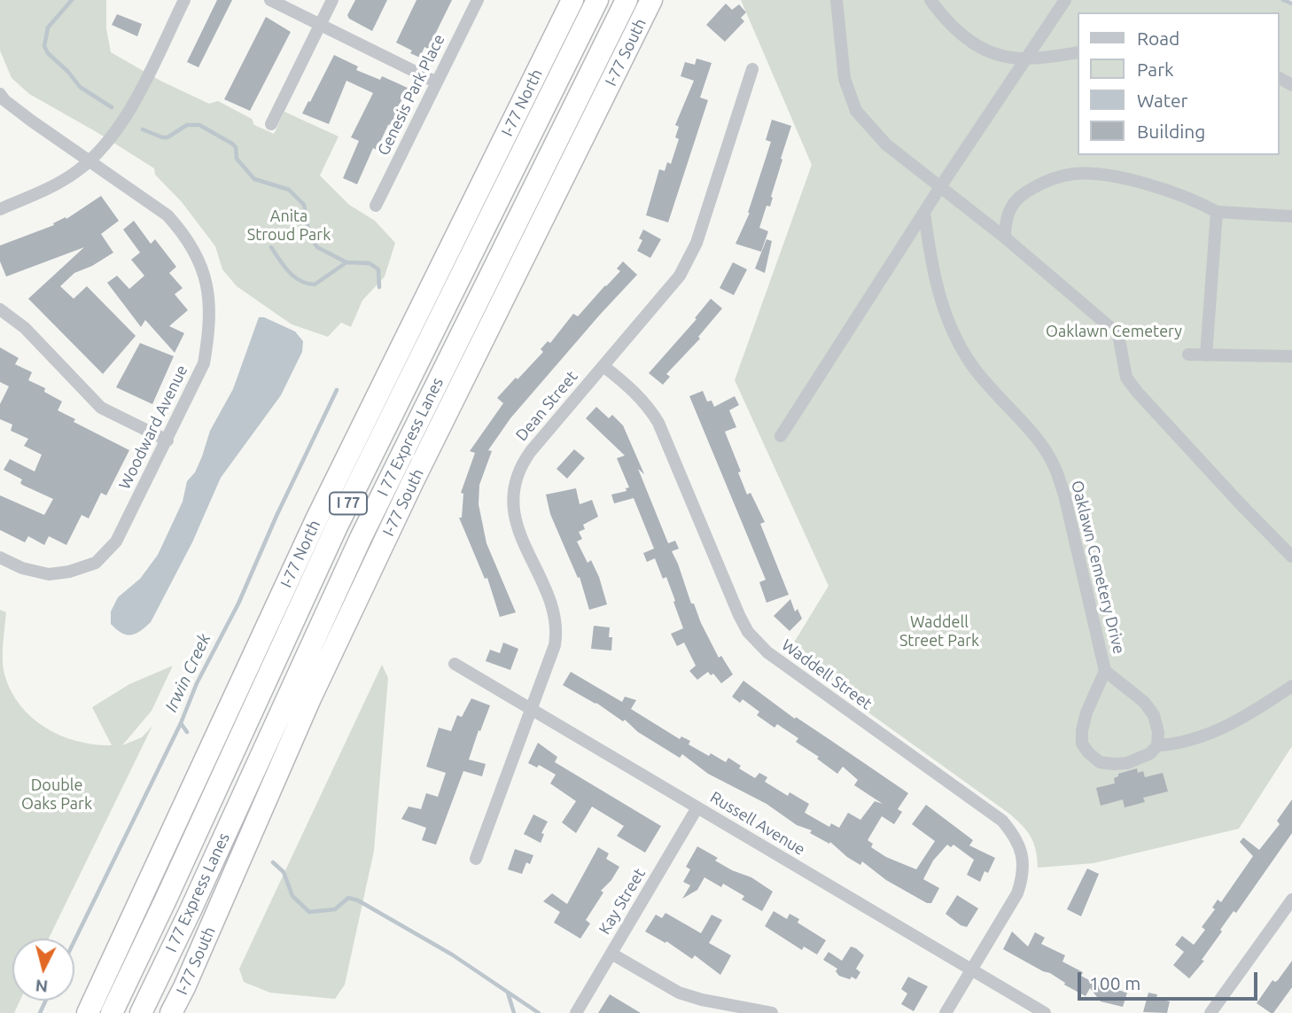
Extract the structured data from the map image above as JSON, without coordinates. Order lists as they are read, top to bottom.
{
  "streets": {
    "highway": [
      "I-77 South",
      "I-77 North",
      "I 77 Express Lanes",
      "I 77"
    ],
    "street": [
      "Genesis Park Place",
      "Dean Street",
      "Woodward Avenue",
      "Oaklawn Cemetery Drive",
      "Waddell Street",
      "Russell Avenue",
      "Kay Street"
    ]
  },
  "crossings": [
    ["Dean Street", "Waddell Street"],
    ["Dean Street", "Russell Avenue"],
    ["Waddell Street", "Russell Avenue"],
    ["Russell Avenue", "Kay Street"]
  ],
  "water": ["Irwin Creek"],
  "parks": [
    "Anita Stroud Park",
    "Oaklawn Cemetery",
    "Waddell Street Park",
    "Double Oaks Park"
  ],
  "legend": [
    "Road",
    "Park",
    "Water",
    "Building"
  ],
  "scale_bar": "100 m",
  "north": "bottom"
}
